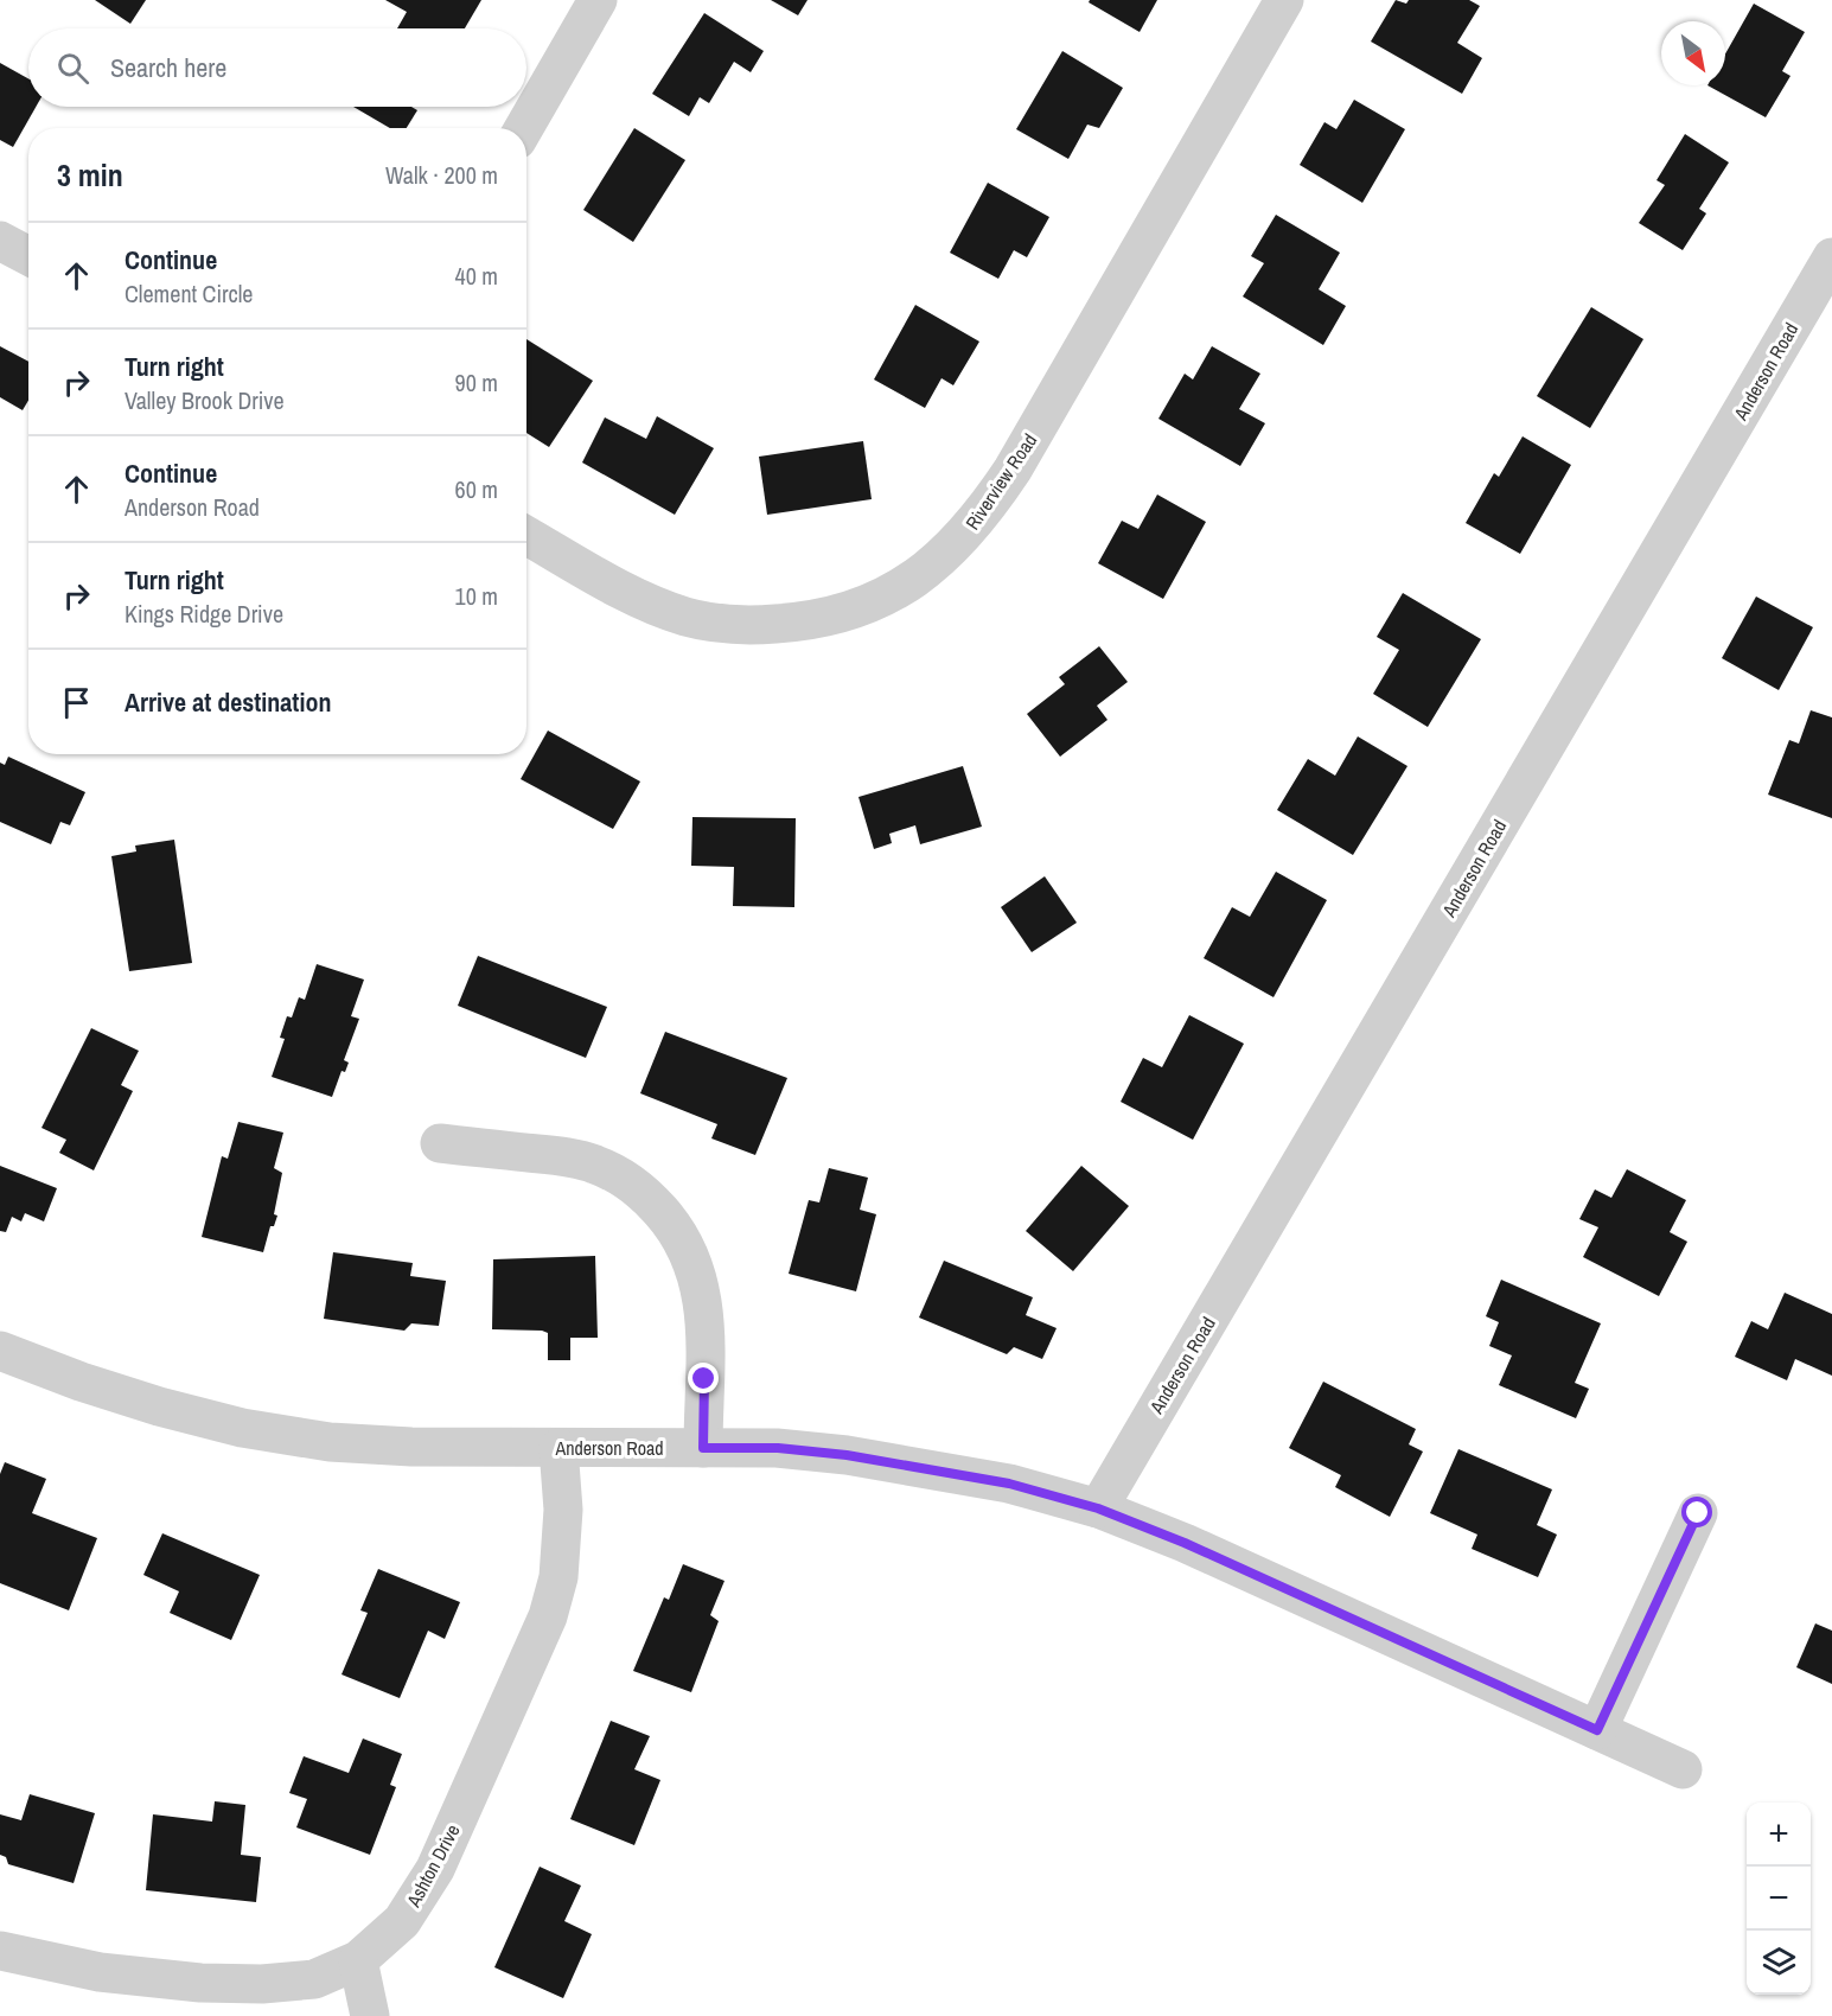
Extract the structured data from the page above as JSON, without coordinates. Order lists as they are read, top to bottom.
{
  "streets": {
    "street": ["Anderson Road", "Riverview Road", "Ashton Drive"]
  },
  "crossings": [
    ["Anderson Road", "Ashton Drive"]
  ],
  "north": "bottom right",
  "page": {
    "search": "Search here",
    "heading": ["3 min", "Walk · 200 m"],
    "list": [
      ["Continue", "Clement Circle", "40 m"],
      ["Turn right", "Valley Brook Drive", "90 m"],
      ["Continue", "Anderson Road", "60 m"],
      ["Turn right", "Kings Ridge Drive", "10 m"],
      "Arrive at destination"
    ],
    "map_buttons": ["+", "−"]
  }
}
